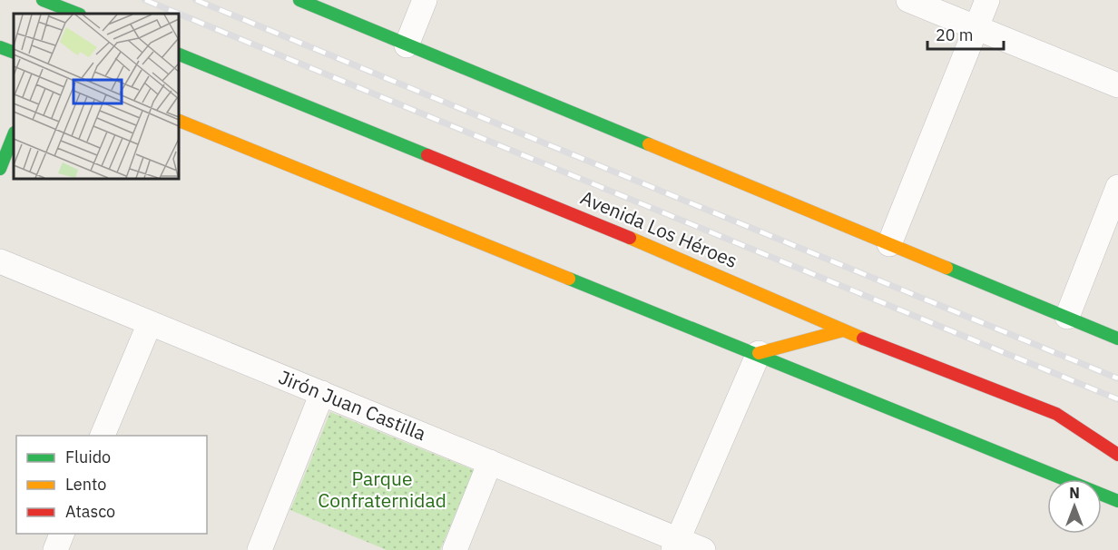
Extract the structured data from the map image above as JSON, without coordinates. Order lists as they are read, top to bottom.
{
  "streets": {
    "main road": ["Avenida Los Héroes"],
    "street": ["Jirón Juan Castilla"]
  },
  "parks": ["Parque Confraternidad"],
  "legend": ["Fluido", "Lento", "Atasco"],
  "scale_bar": "20 m",
  "north": "top"
}
